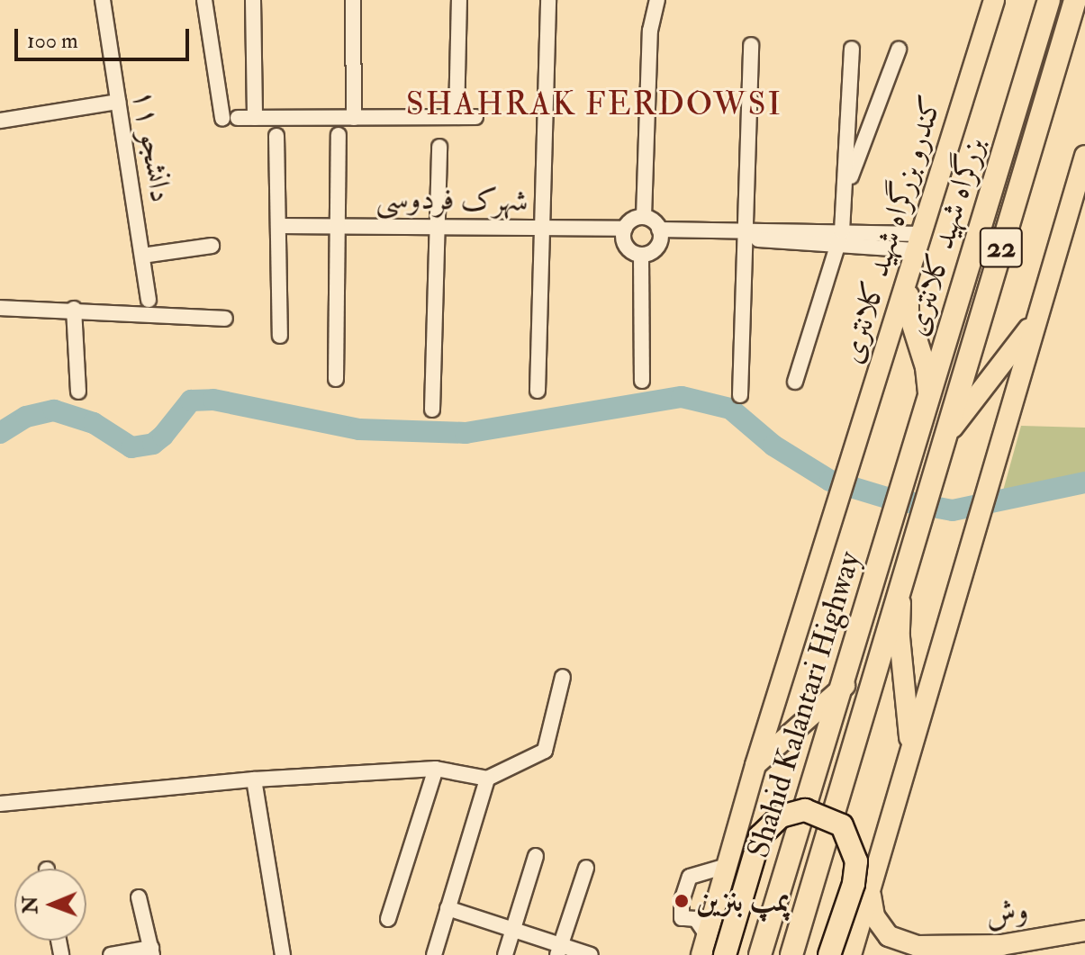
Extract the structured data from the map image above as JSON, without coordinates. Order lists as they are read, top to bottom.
{
  "streets": {
    "highway": ["بزرگراه شهید کلانتری", "22", "Shahid Kalantari Highway"],
    "main road": ["کندرو بزرگراه شهید کلانتری", "وش"],
    "street": ["دانشجو ۱۱", "شهرک فردوسی"]
  },
  "crossings": [
    ["بزرگراه شهید کلانتری", "Shahid Kalantari Highway"]
  ],
  "districts": ["SHAHRAK FERDOWSI"],
  "places": ["پمپ بنزین"],
  "scale_bar": "100 m",
  "north": "left"
}
